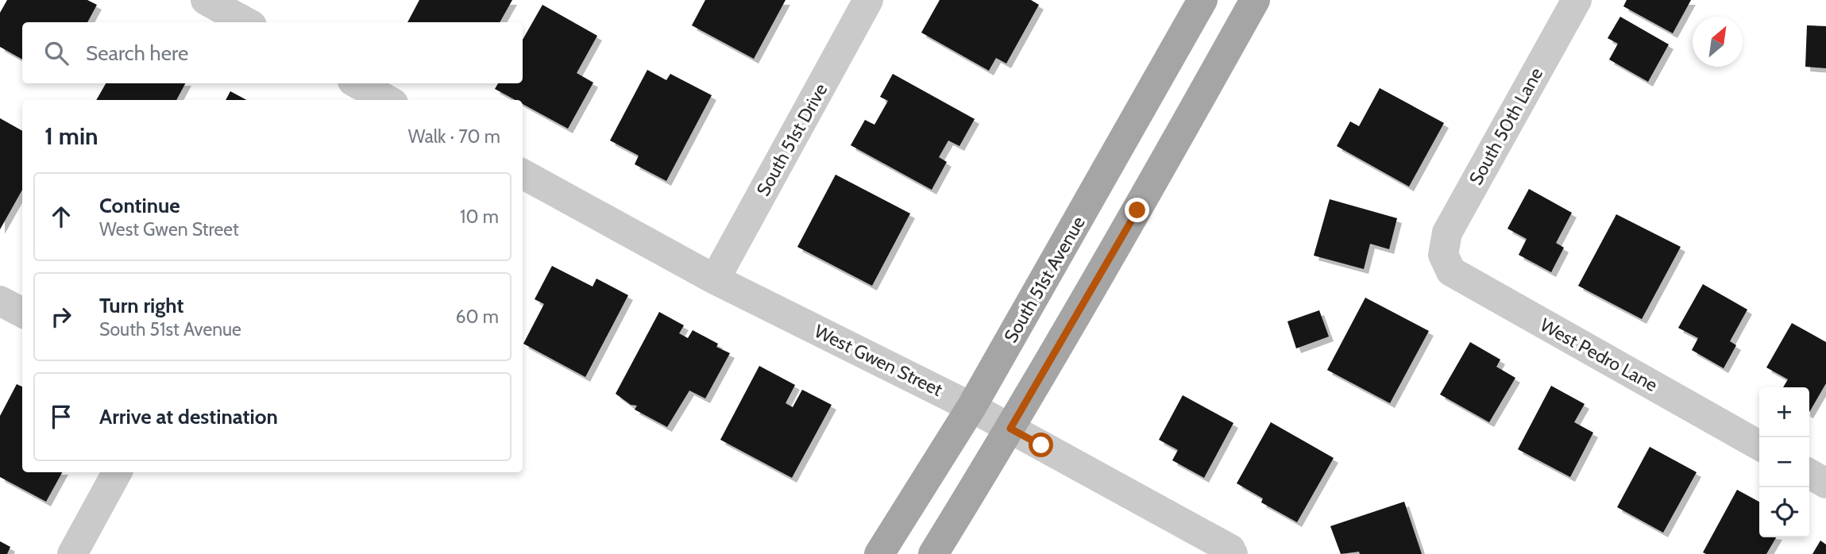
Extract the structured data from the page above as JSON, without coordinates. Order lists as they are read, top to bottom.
{
  "streets": {
    "main road": ["South 51st Avenue"],
    "street": [
      "South 50th Lane",
      "South 51st Drive",
      "West Pedro Lane",
      "West Gwen Street"
    ]
  },
  "crossings": [
    ["South 50th Lane", "West Pedro Lane"],
    ["South 51st Drive", "West Gwen Street"],
    ["South 51st Avenue", "West Gwen Street"]
  ],
  "north": "top right",
  "page": {
    "search": "Search here",
    "heading": ["1 min", "Walk · 70 m"],
    "list": [
      ["Continue", "West Gwen Street", "10 m"],
      ["Turn right", "South 51st Avenue", "60 m"],
      "Arrive at destination"
    ],
    "map_buttons": ["+", "−"]
  }
}
